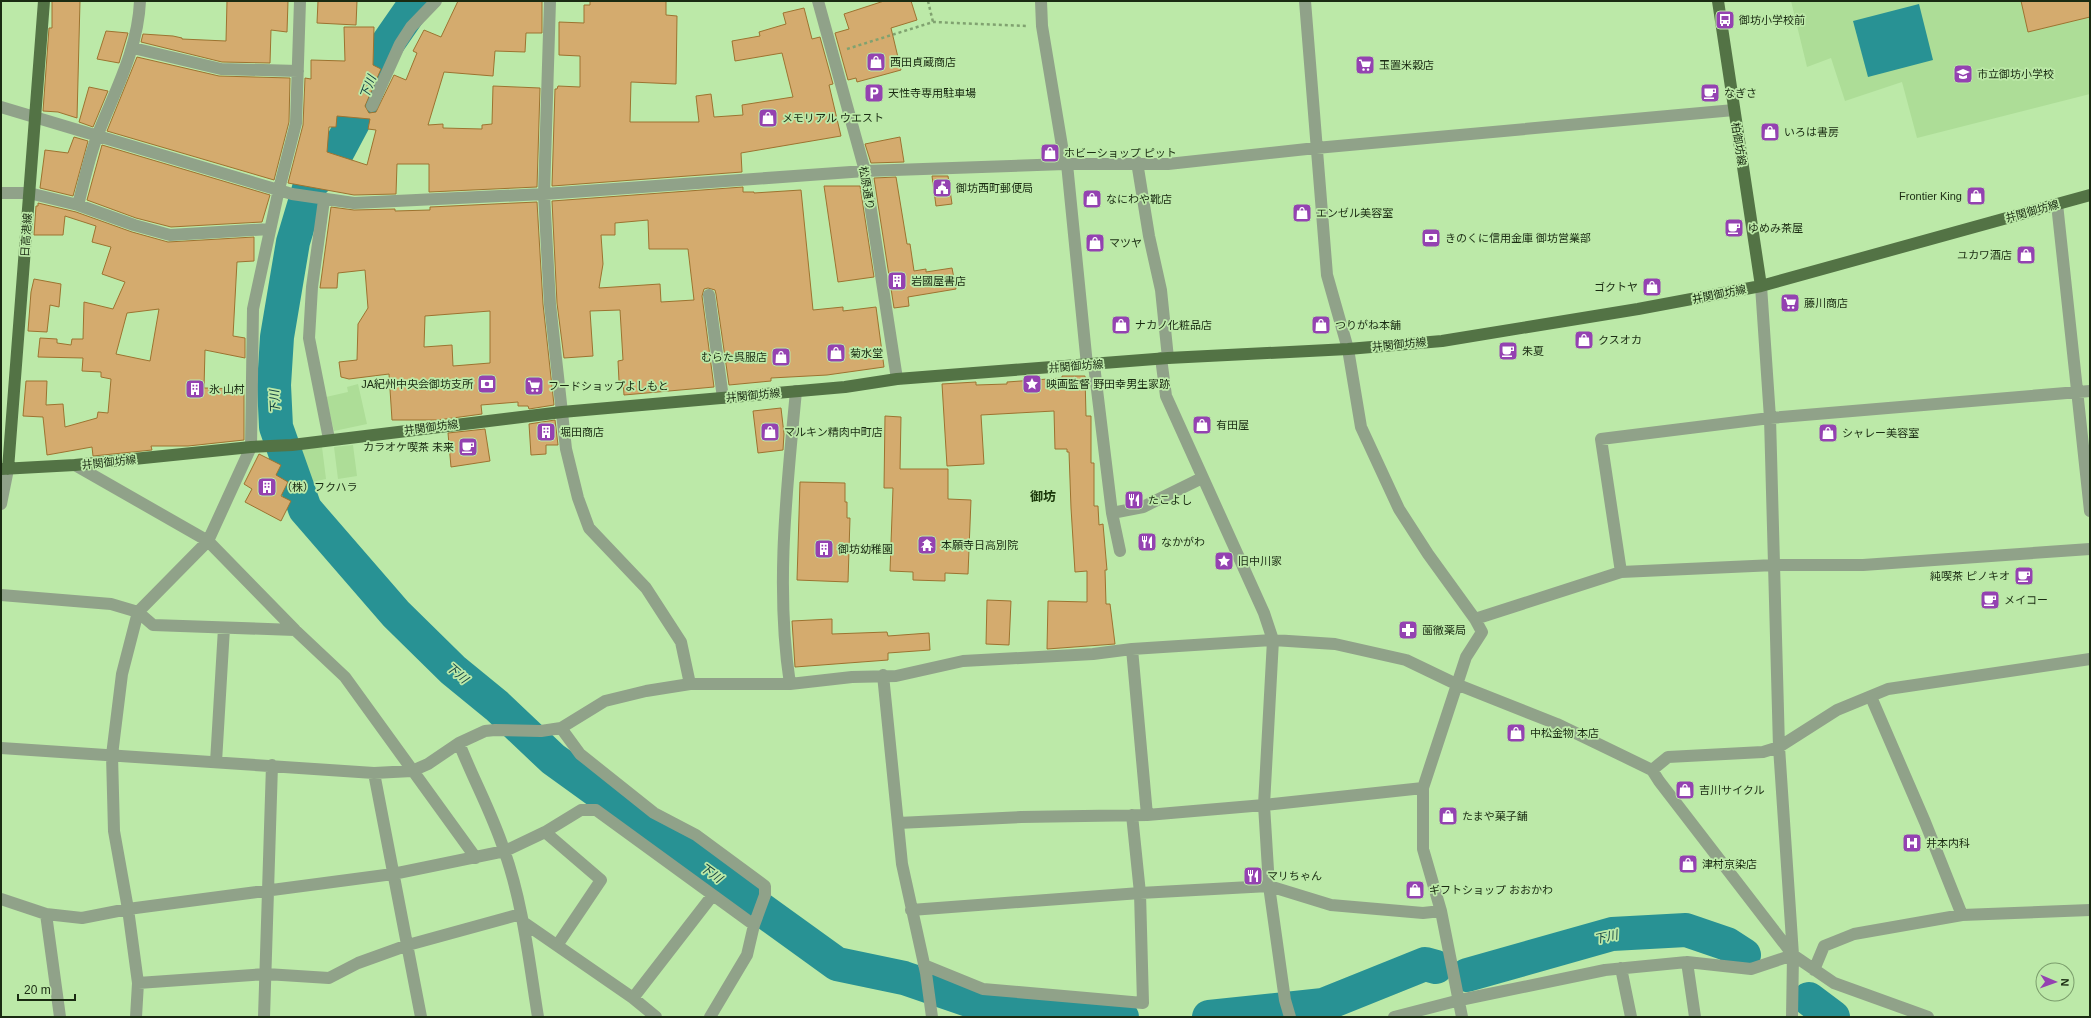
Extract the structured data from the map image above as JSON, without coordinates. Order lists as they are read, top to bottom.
{
  "streets": {
    "main road": ["柏御坊線", "井関御坊線", "日高港線"],
    "street": ["松原通り"]
  },
  "crossings": [
    ["柏御坊線", "井関御坊線"],
    ["松原通り", "井関御坊線"],
    ["井関御坊線", "日高港線"]
  ],
  "districts": ["御坊"],
  "water": ["下川"],
  "places": {
    "bus stop": ["御坊小学校前"],
    "shop": [
      "西田貞蔵商店",
      "メモリアル ウエスト",
      "いろは書房",
      "ホビーショップ ピット",
      "Frontier King",
      "なにわや靴店",
      "エンゼル美容室",
      "マツヤ",
      "ユカワ酒店",
      "ゴクトヤ",
      "ナカノ化粧品店",
      "つりがね本舗",
      "クスオカ",
      "菊水堂",
      "むらた呉服店",
      "有田屋",
      "マルキン精肉中町店",
      "シャレー美容室",
      "中松金物 本店",
      "吉川サイクル",
      "たまや菓子舗",
      "津村京染店",
      "ギフトショップ おおかわ"
    ],
    "supermarket": ["玉置米穀店", "藤川商店", "フードショップよしもと"],
    "school or university": ["市立御坊小学校"],
    "parking": ["天性寺専用駐車場"],
    "cafe": [
      "なぎさ",
      "ゆめみ茶屋",
      "朱夏",
      "カラオケ喫茶 未来",
      "純喫茶 ピノキオ",
      "メイコー"
    ],
    "public building": ["御坊西町郵便局"],
    "bank": ["きのくに信用金庫 御坊営業部", "JA紀州中央会御坊支所"],
    "building": [
      "岩國屋書店",
      "氷 山村",
      "堀田商店",
      "（株）フクハラ",
      "御坊幼稚園"
    ],
    "place": ["映画監督 野田幸男生家跡", "旧中川家"],
    "restaurant": ["たこよし", "なかがわ", "マリちゃん"],
    "temple": ["本願寺日高別院"],
    "pharmacy": ["薗徹薬局"],
    "hospital": ["井本内科"]
  },
  "scale_bar": "20 m",
  "north": "right"
}
